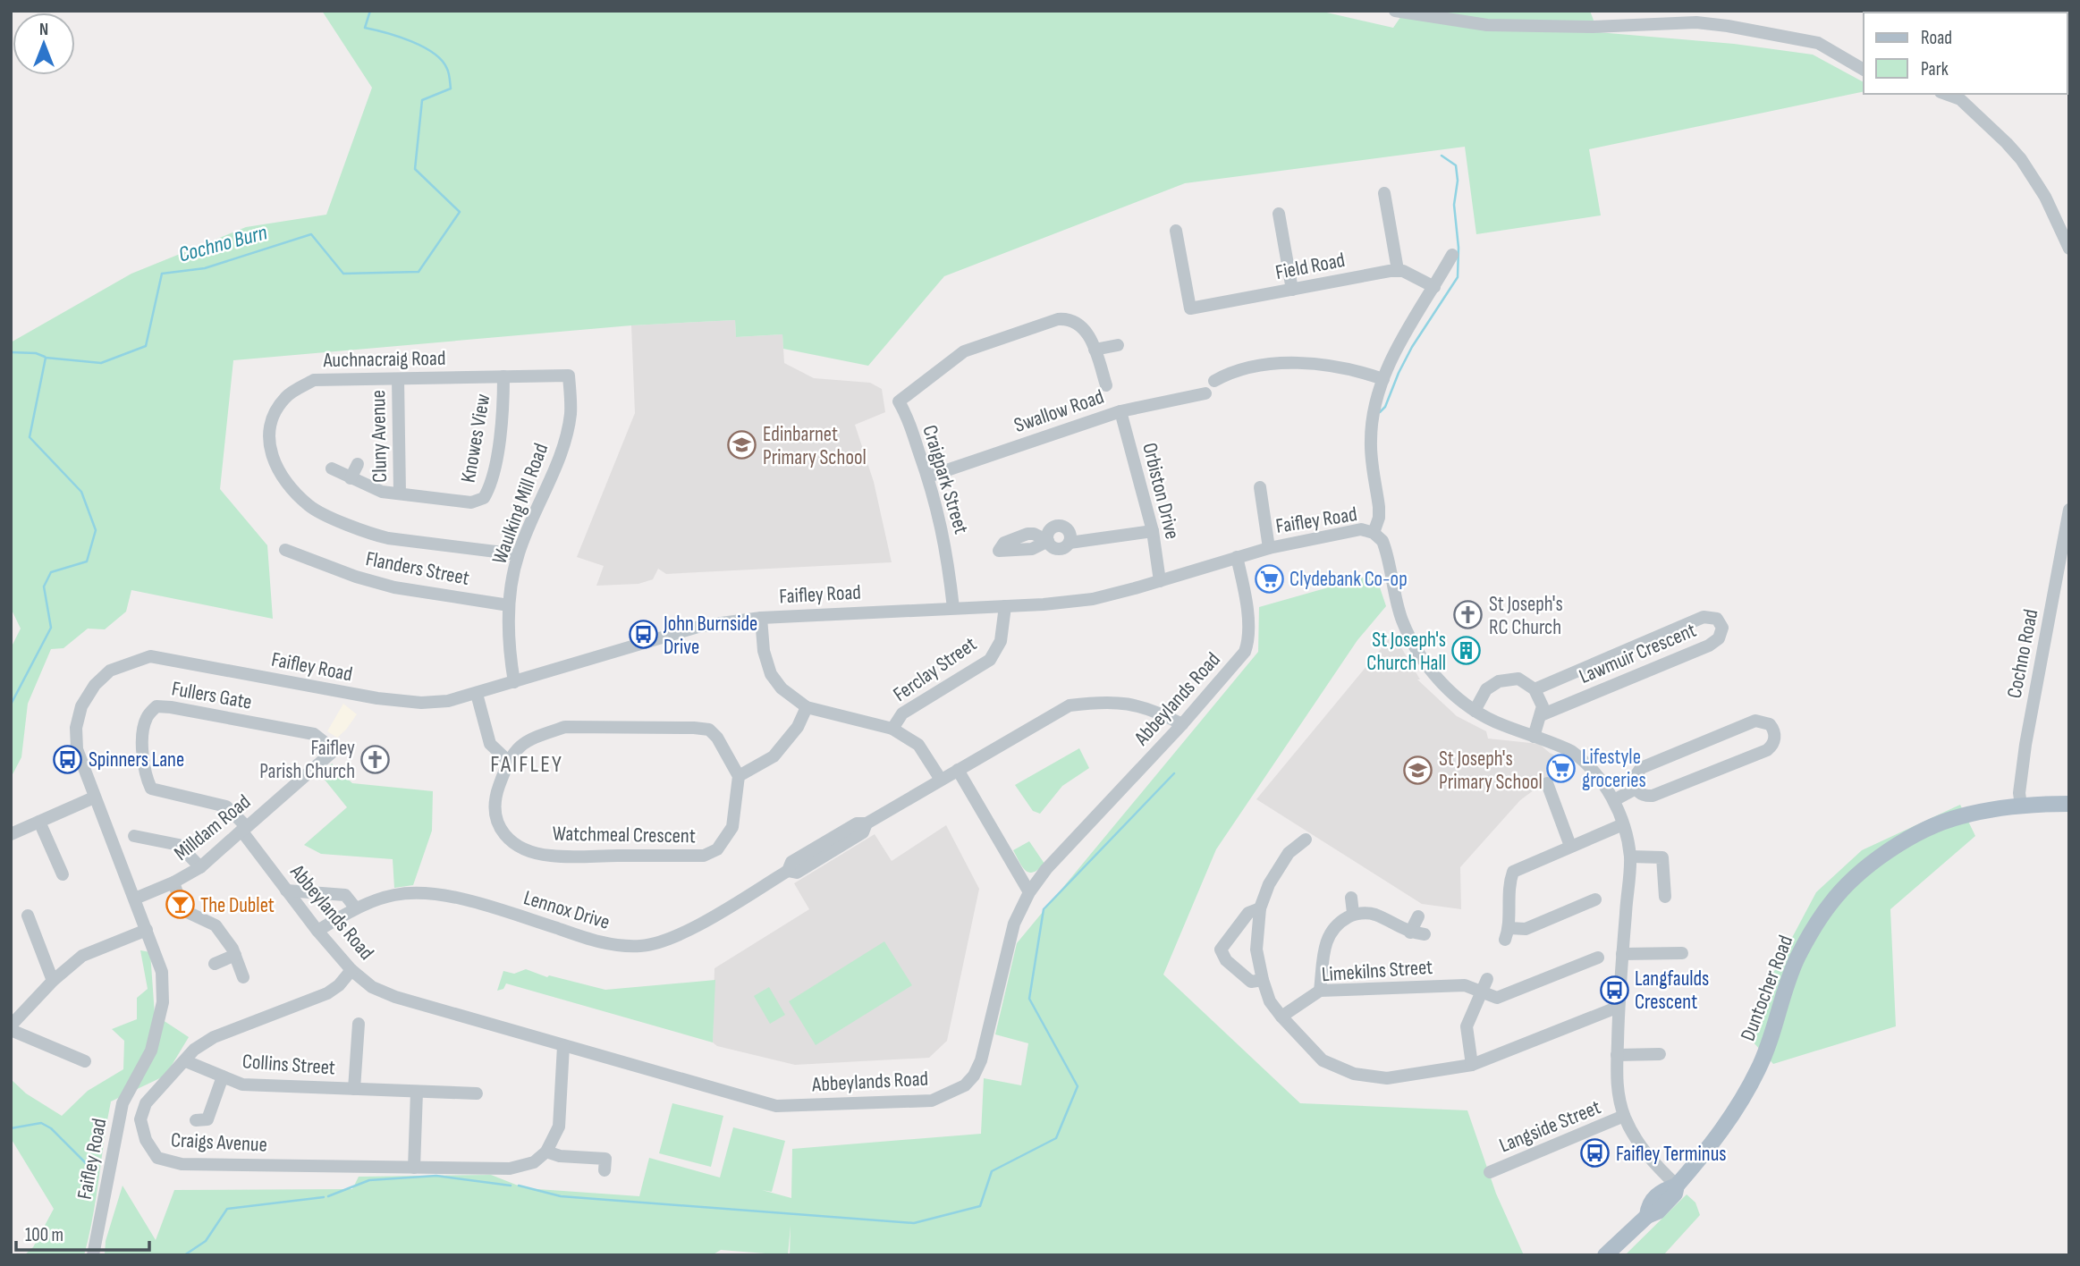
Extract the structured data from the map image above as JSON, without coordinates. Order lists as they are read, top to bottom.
{
  "streets": {
    "main road": ["Duntocher Road"],
    "street": [
      "Field Road",
      "Auchnacraig Road",
      "Swallow Road",
      "Cluny Avenue",
      "Knowes View",
      "Craigpark Street",
      "Orbiston Drive",
      "Waulking Mill Road",
      "Faifley Road",
      "Flanders Street",
      "Lawmuir Crescent",
      "Cochno Road",
      "Ferclay Street",
      "Fullers Gate",
      "Abbeylands Road",
      "Milldam Road",
      "Watchmeal Crescent",
      "Lennox Drive",
      "Limekilns Street",
      "Collins Street",
      "Langside Street",
      "Craigs Avenue"
    ]
  },
  "crossings": [
    ["Auchnacraig Road", "Cluny Avenue"],
    ["Auchnacraig Road", "Knowes View"],
    ["Auchnacraig Road", "Waulking Mill Road"],
    ["Swallow Road", "Craigpark Street"],
    ["Swallow Road", "Orbiston Drive"],
    ["Cluny Avenue", "Knowes View"],
    ["Craigpark Street", "Faifley Road"],
    ["Orbiston Drive", "Faifley Road"],
    ["Waulking Mill Road", "Faifley Road"],
    ["Waulking Mill Road", "Flanders Street"],
    ["Faifley Road", "Ferclay Street"],
    ["Faifley Road", "Abbeylands Road"],
    ["Faifley Road", "Milldam Road"],
    ["Faifley Road", "Duntocher Road"],
    ["Faifley Road", "Langside Street"],
    ["Cochno Road", "Duntocher Road"],
    ["Fullers Gate", "Abbeylands Road"],
    ["Fullers Gate", "Milldam Road"],
    ["Abbeylands Road", "Milldam Road"],
    ["Abbeylands Road", "Lennox Drive"],
    ["Abbeylands Road", "Craigs Avenue"],
    ["Collins Street", "Craigs Avenue"]
  ],
  "districts": ["FAIFLEY"],
  "water": ["Cochno Burn"],
  "places": {
    "school or university": ["Edinbarnet Primary School", "St Joseph's Primary School"],
    "supermarket": ["Clydebank Co-op", "Lifestyle groceries"],
    "church": ["St Joseph's RC Church", "Faifley Parish Church"],
    "bus stop": [
      "John Burnside Drive",
      "Spinners Lane",
      "Langfaulds Crescent",
      "Faifley Terminus"
    ],
    "building": ["St Joseph's Church Hall"],
    "bar": ["The Dublet"]
  },
  "legend": ["Road", "Park"],
  "scale_bar": "100 m",
  "north": "top"
}
